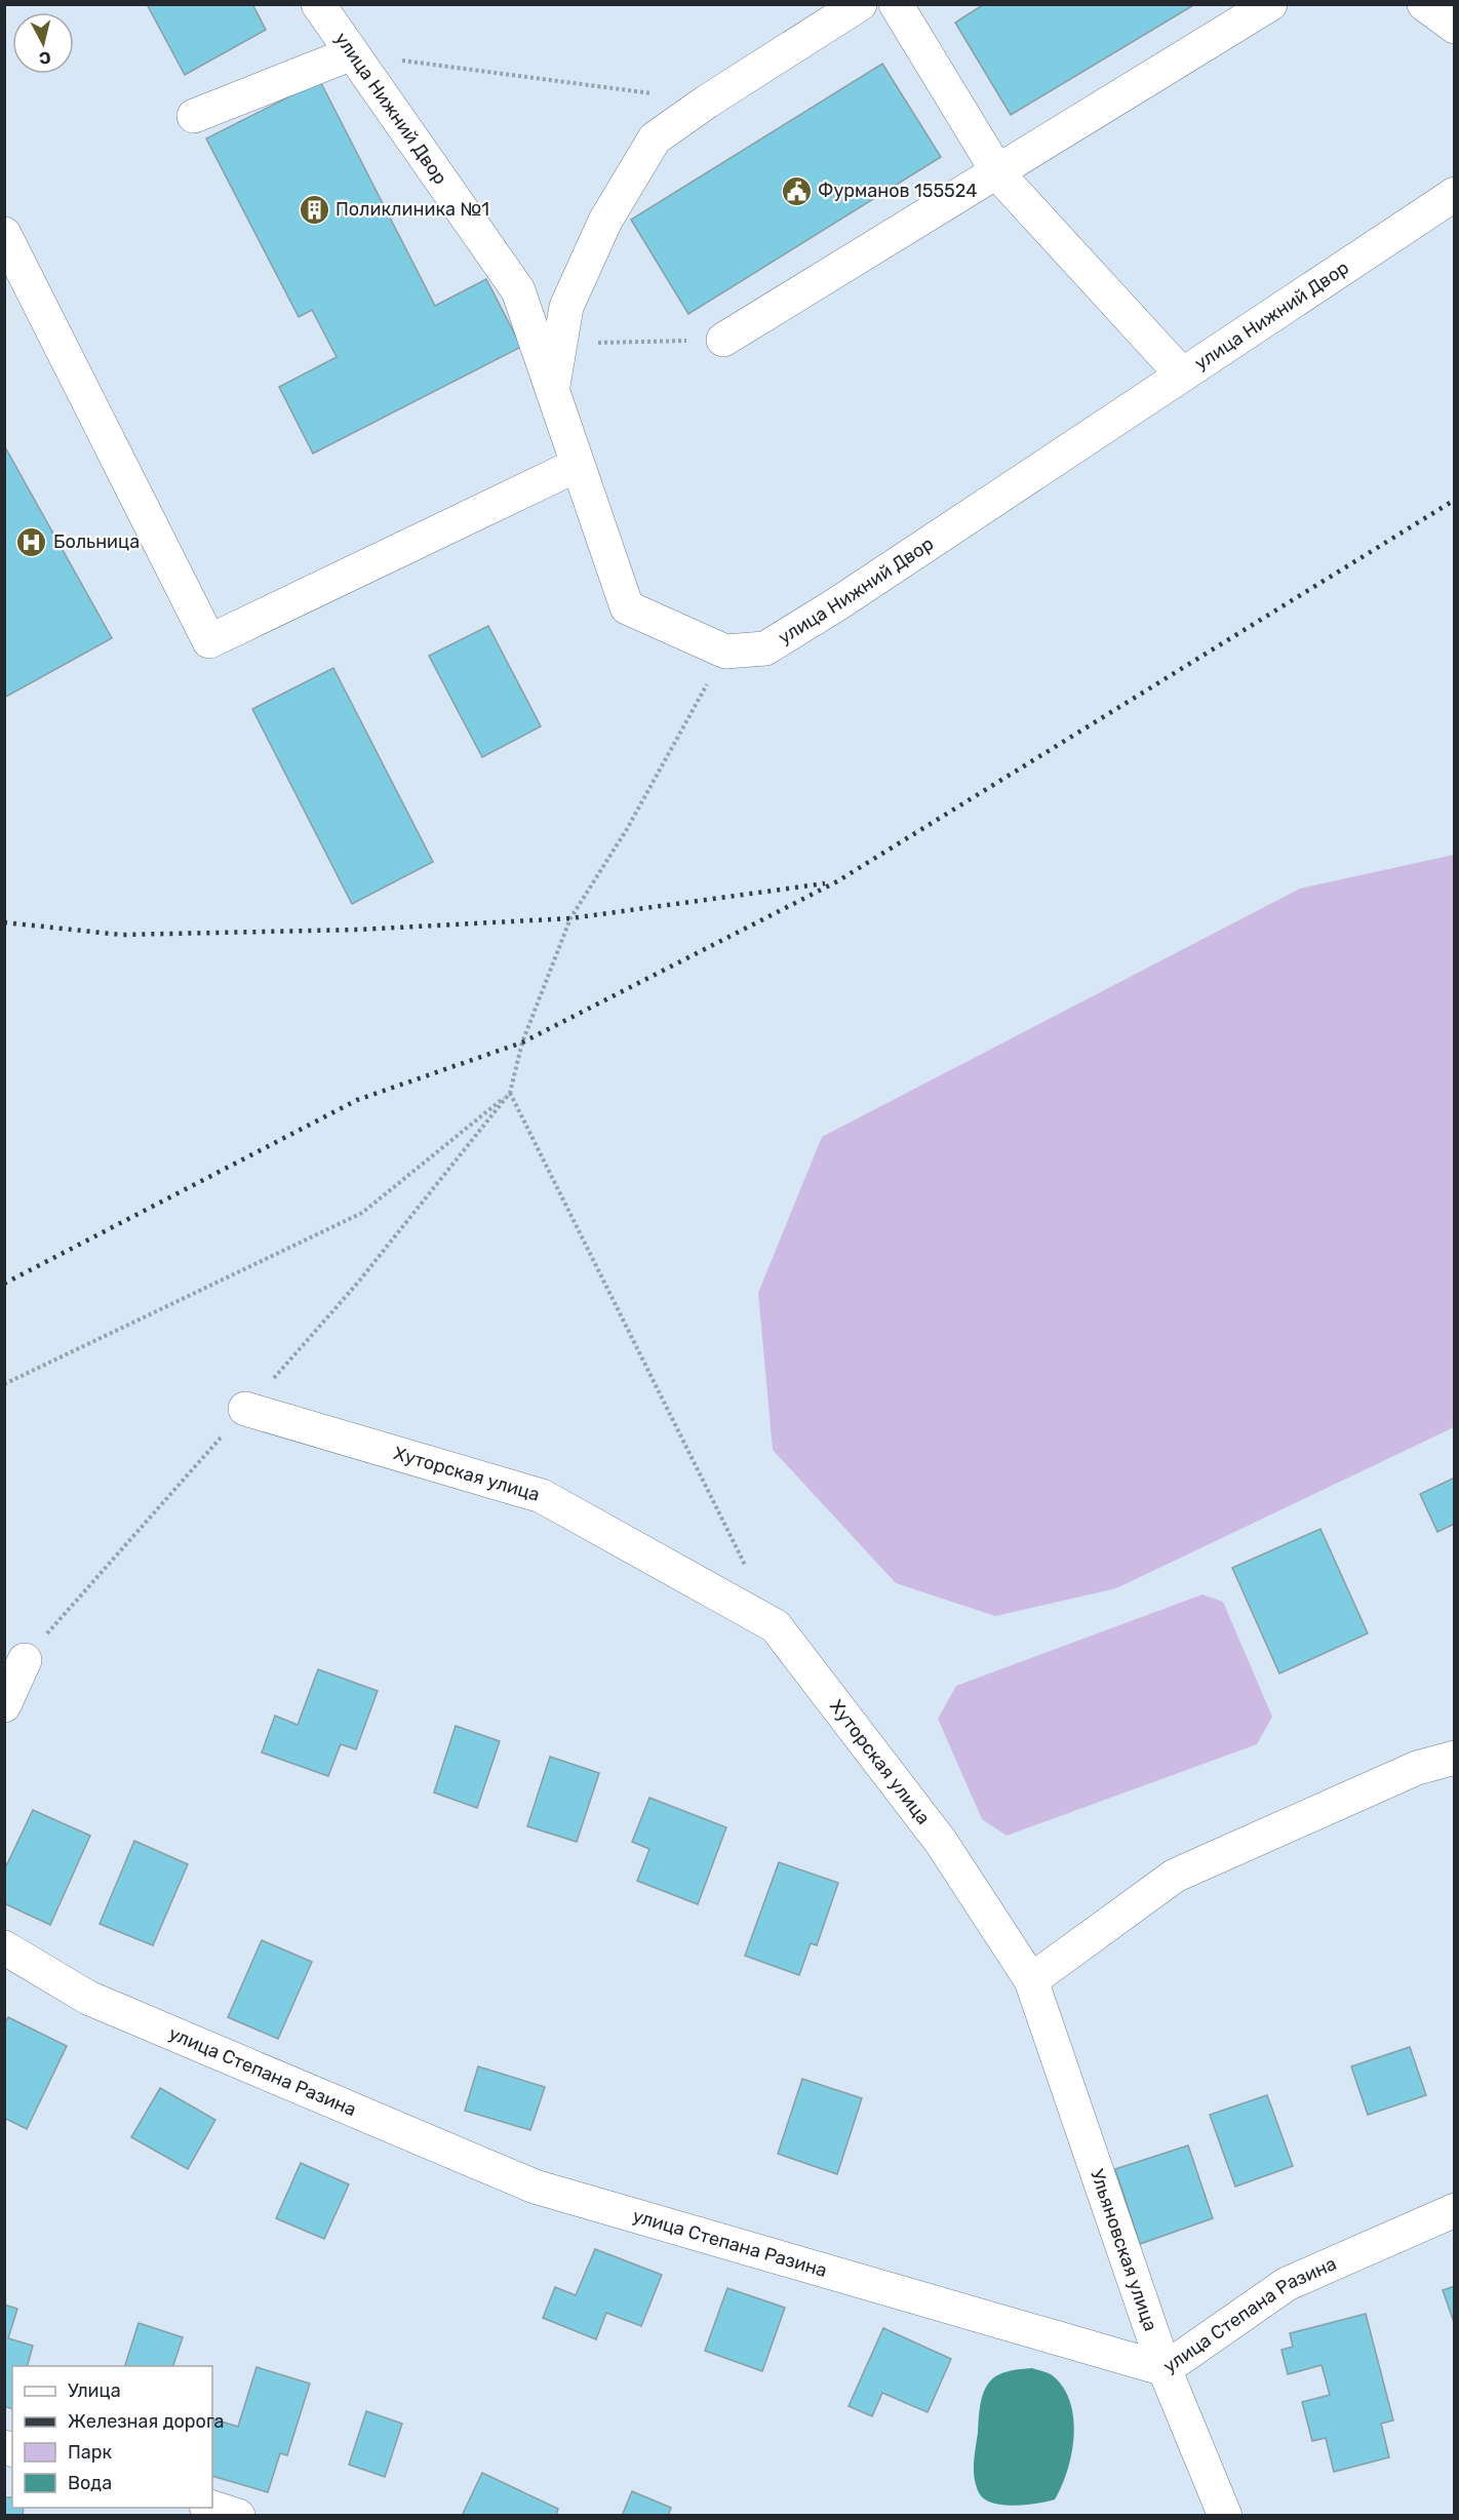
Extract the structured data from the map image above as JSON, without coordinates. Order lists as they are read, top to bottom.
{
  "streets": {
    "street": [
      "улица Нижний Двор",
      "Хуторская улица",
      "улица Степана Разина",
      "Ульяновская улица"
    ]
  },
  "crossings": [
    ["Хуторская улица", "Ульяновская улица"],
    ["улица Степана Разина", "Ульяновская улица"]
  ],
  "places": {
    "public building": ["Фурманов 155524"],
    "building": ["Поликлиника №1"],
    "hospital": ["Больница"]
  },
  "legend": [
    "Улица",
    "Железная дорога",
    "Парк",
    "Вода"
  ],
  "north": "bottom"
}
